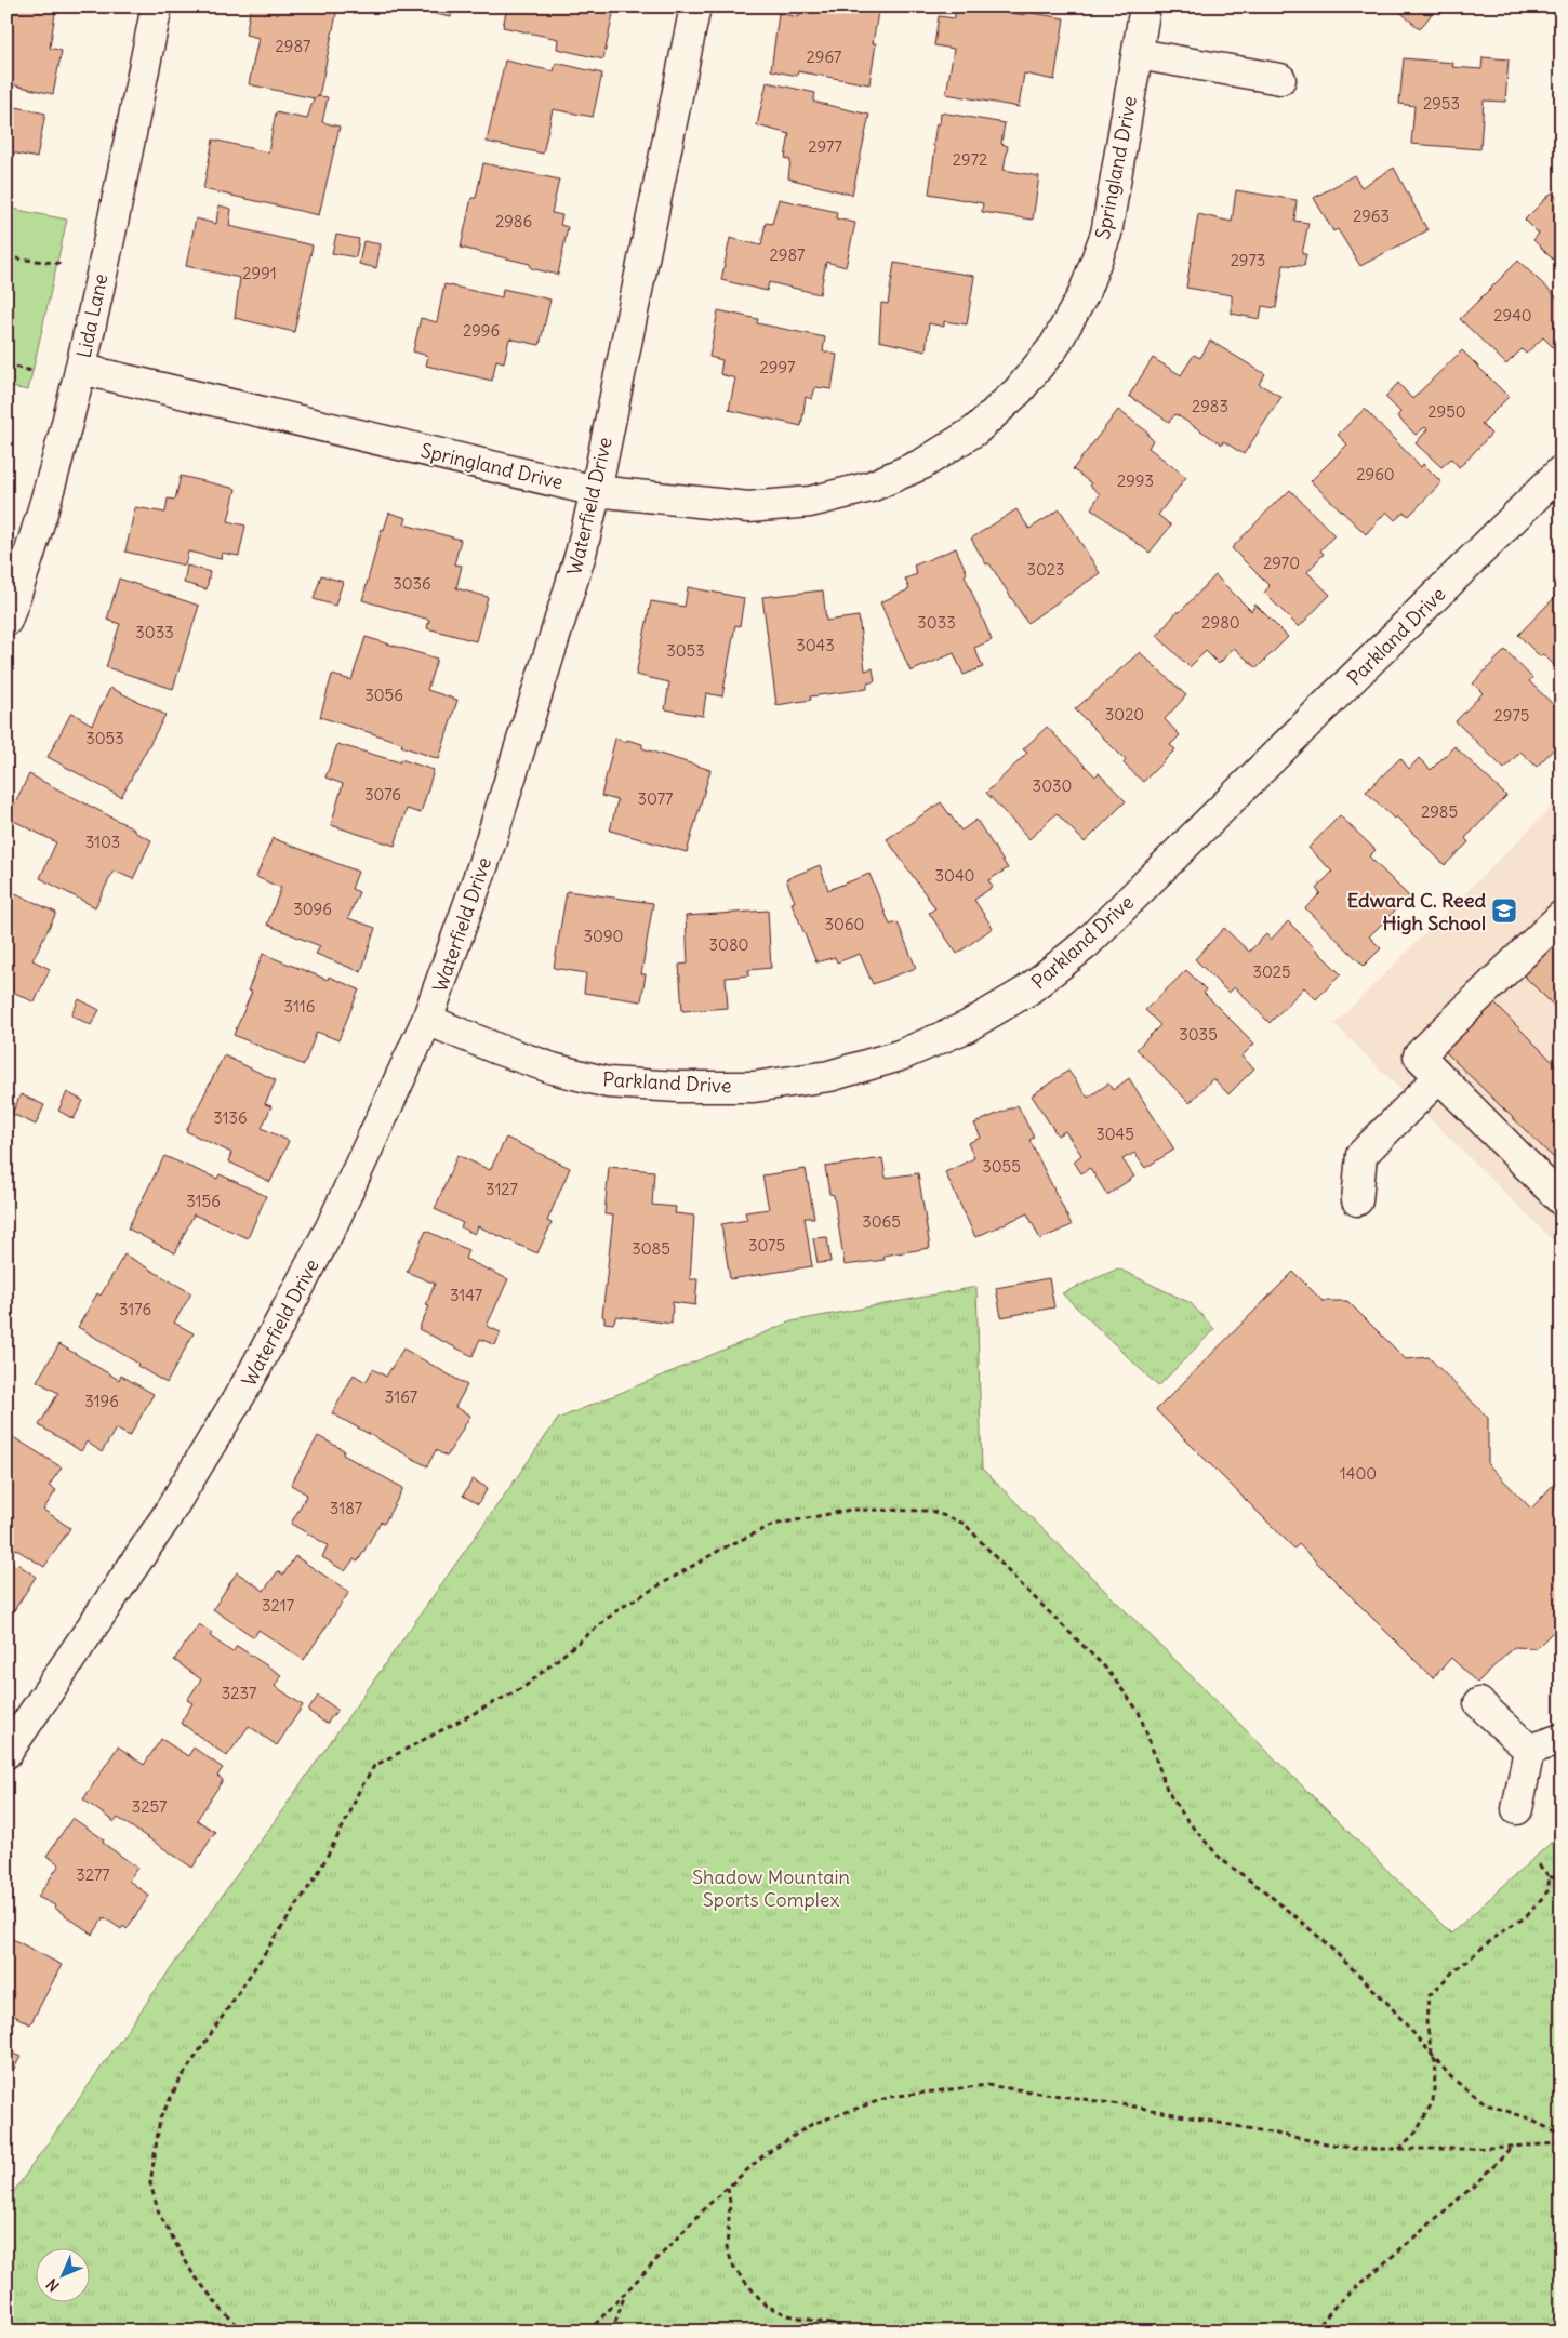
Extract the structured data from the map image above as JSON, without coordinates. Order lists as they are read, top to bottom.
{
  "streets": {
    "street": [
      "Springland Drive",
      "Lida Lane",
      "Waterfield Drive",
      "Parkland Drive"
    ]
  },
  "crossings": [
    ["Springland Drive", "Lida Lane"],
    ["Springland Drive", "Waterfield Drive"],
    ["Waterfield Drive", "Parkland Drive"]
  ],
  "parks": ["Shadow Mountain Sports Complex"],
  "places": {
    "school or university": ["Edward C. Reed High School"]
  },
  "house_numbers": [
    "2987",
    "2967",
    "2953",
    "2977",
    "2972",
    "2963",
    "2986",
    "2987",
    "2973",
    "2991",
    "2940",
    "2996",
    "2997",
    "2983",
    "2950",
    "2960",
    "2993",
    "2970",
    "3023",
    "3036",
    "3033",
    "2980",
    "3033",
    "3043",
    "3053",
    "3056",
    "3020",
    "2975",
    "3053",
    "3030",
    "3076",
    "3077",
    "2985",
    "3103",
    "3040",
    "3096",
    "3060",
    "3090",
    "3080",
    "3025",
    "3116",
    "3035",
    "3136",
    "3045",
    "3055",
    "3127",
    "3156",
    "3065",
    "3075",
    "3085",
    "3147",
    "3176",
    "3167",
    "3196",
    "1400",
    "3187",
    "3217",
    "3237",
    "3257",
    "3277"
  ],
  "north": "bottom left"
}
